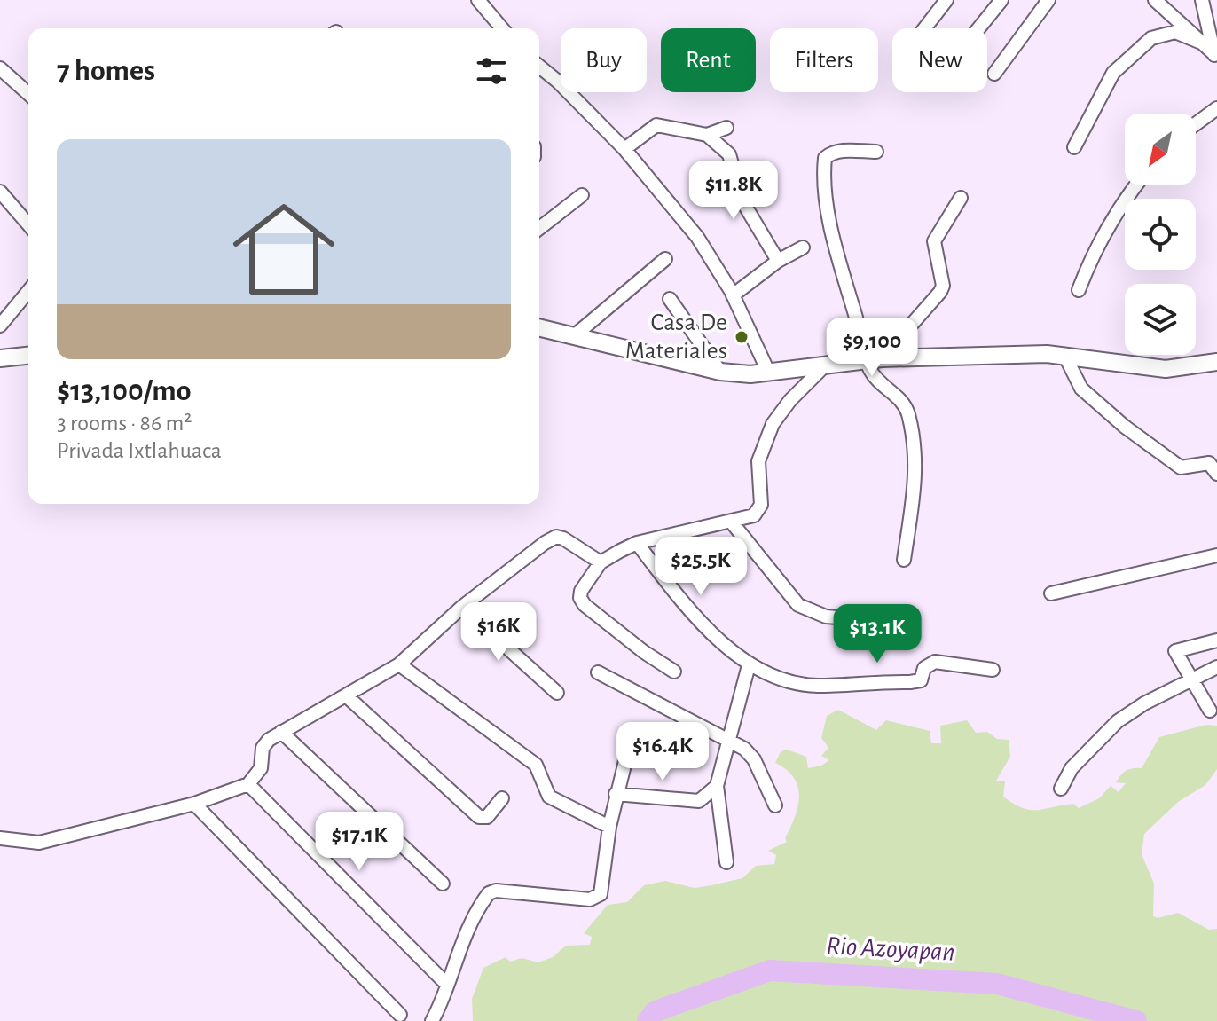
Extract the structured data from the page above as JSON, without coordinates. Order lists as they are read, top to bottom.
{
  "water": ["Rio Azoyapan"],
  "places": ["Casa De Materiales"],
  "north": "bottom left",
  "page": {
    "chip": [
      "Buy",
      "Rent",
      "Filters",
      "New"
    ],
    "heading": "7 homes",
    "list": [
      {
        "name": "$13,100/mo",
        "note": "3 rooms · 86 m² · Privada Ixtlahuaca"
      }
    ],
    "price": [
      "$11.8K",
      "$9,100",
      "$25.5K",
      "$16K",
      "$13.1K",
      "$16.4K",
      "$17.1K"
    ]
  }
}
